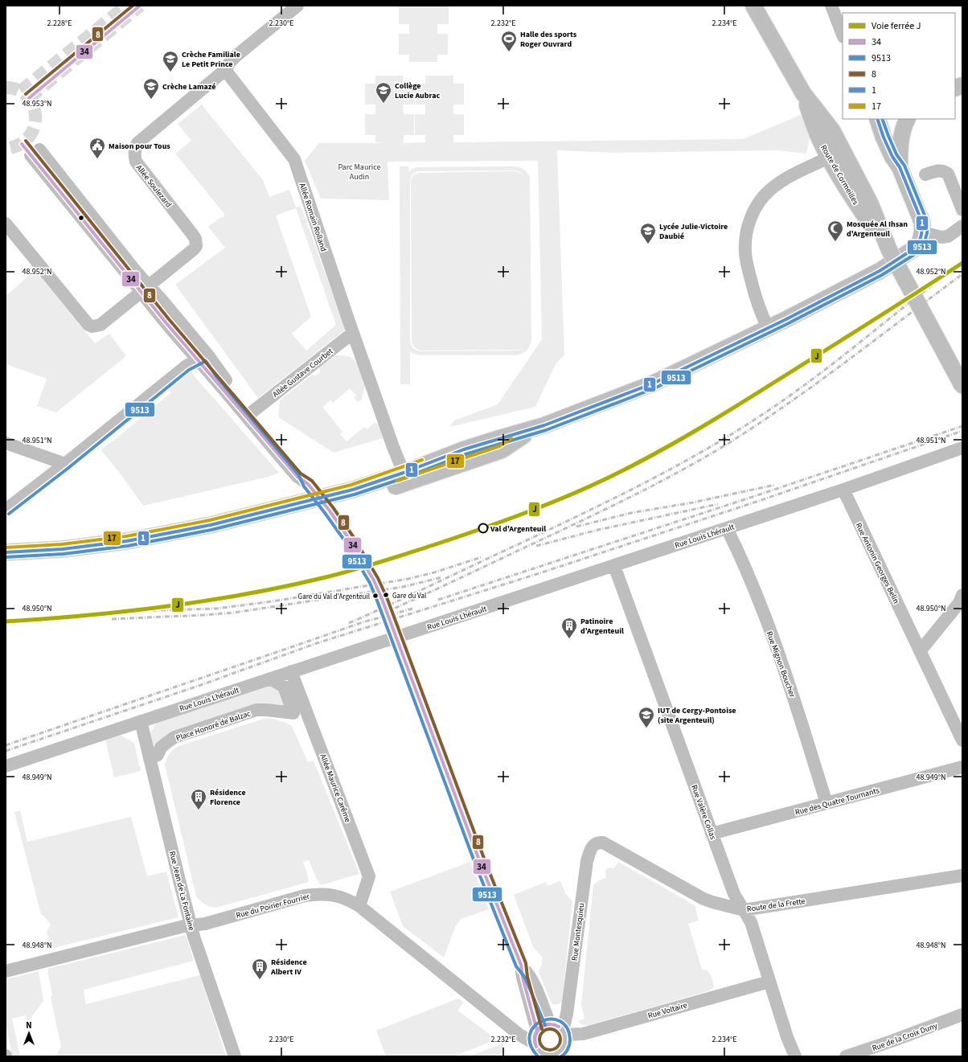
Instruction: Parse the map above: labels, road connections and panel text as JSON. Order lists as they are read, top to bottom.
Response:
{
  "streets": {
    "main road": ["Route de Cormeilles"],
    "street": [
      "Allée Soulezard",
      "Allée Romain Rolland",
      "Allée Gustave Courbet",
      "Rue Louis Lhérault",
      "Rue Antonin Georges Belin",
      "Rue Mignon Boucher",
      "Place Honoré de Balzac",
      "Allée Maurice Carême",
      "Rue des Quatre Tournants",
      "Rue Valère Collas",
      "Rue Jean de La Fontaine",
      "Route de la Frette",
      "Rue du Poirier Fourrier",
      "Rue Montesquieu",
      "Rue Voltaire",
      "Rue de la Croix Duny"
    ]
  },
  "crossings": [
    ["Allée Soulezard", "Allée Romain Rolland"],
    ["Allée Romain Rolland", "Allée Gustave Courbet"],
    ["Rue Louis Lhérault", "Rue Antonin Georges Belin"],
    ["Rue Louis Lhérault", "Rue Mignon Boucher"],
    ["Rue Louis Lhérault", "Allée Maurice Carême"],
    ["Rue Louis Lhérault", "Rue Valère Collas"],
    ["Rue Louis Lhérault", "Rue Jean de La Fontaine"],
    ["Rue Mignon Boucher", "Rue des Quatre Tournants"],
    ["Place Honoré de Balzac", "Rue Jean de La Fontaine"],
    ["Allée Maurice Carême", "Rue du Poirier Fourrier"],
    ["Rue des Quatre Tournants", "Rue Valère Collas"],
    ["Rue Valère Collas", "Route de la Frette"],
    ["Rue Valère Collas", "Rue Voltaire"],
    ["Rue Jean de La Fontaine", "Rue du Poirier Fourrier"],
    ["Route de la Frette", "Rue Montesquieu"],
    ["Rue du Poirier Fourrier", "Rue Montesquieu"],
    ["Rue du Poirier Fourrier", "Rue Voltaire"],
    ["Rue Montesquieu", "Rue Voltaire"]
  ],
  "parks": ["Parc Maurice Audin"],
  "places": {
    "sports": ["Halle des sports Roger Ouvrard"],
    "school or university": [
      "Crèche Familiale Le Petit Prince",
      "Crèche Lamazé",
      "Collège Lucie Aubrac",
      "Lycée Julie-Victoire Daubié",
      "IUT de Cergy-Pontoise (site Argenteuil)"
    ],
    "public building": ["Maison pour Tous"],
    "mosque": ["Mosquée Al Ihsan d'Argenteuil"],
    "other": ["Val d'Argenteuil", "Gare du Val", "Gare du Val d'Argenteuil"],
    "building": ["Patinoire d'Argenteuil", "Résidence Florence", "Résidence Albert IV"]
  },
  "lines": [
    "transit line 34",
    "transit line 8",
    "transit line 9513",
    "transit line 1",
    "rail line J",
    "transit line 17"
  ],
  "legend": [
    "Voie ferrée J",
    "34",
    "9513",
    "8",
    "1",
    "17"
  ],
  "north": "top",
  "coordinates": [
    "2.228°E",
    "2.230°E",
    "2.232°E",
    "2.234°E",
    "48.953°N",
    "48.952°N",
    "48.951°N",
    "48.950°N",
    "48.949°N",
    "48.948°N"
  ]
}
